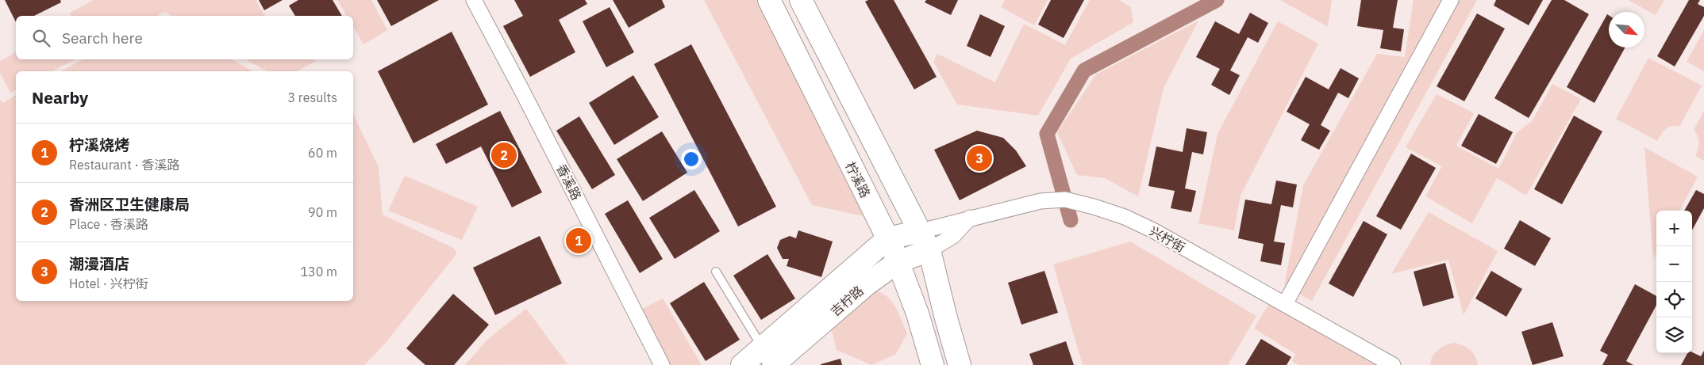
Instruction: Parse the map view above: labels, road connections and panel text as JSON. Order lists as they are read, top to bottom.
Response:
{
  "streets": {
    "main road": ["柠溪路", "吉柠路"],
    "street": ["香溪路", "兴柠街"]
  },
  "crossings": [
    ["柠溪路", "吉柠路"],
    ["兴柠街", "吉柠路"]
  ],
  "north": "bottom right",
  "page": {
    "search": "Search here",
    "heading": ["Nearby", "3 results"],
    "list": [
      {
        "mark": "1",
        "name": "柠溪烧烤",
        "note": "Restaurant · 香溪路",
        "value": "60 m"
      },
      {
        "mark": "2",
        "name": "香洲区卫生健康局",
        "note": "Place · 香溪路",
        "value": "90 m"
      },
      {
        "mark": "3",
        "name": "潮漫酒店",
        "note": "Hotel · 兴柠街",
        "value": "130 m"
      }
    ],
    "pins": ["2", "3", "1"],
    "map_buttons": ["+", "−"]
  }
}
